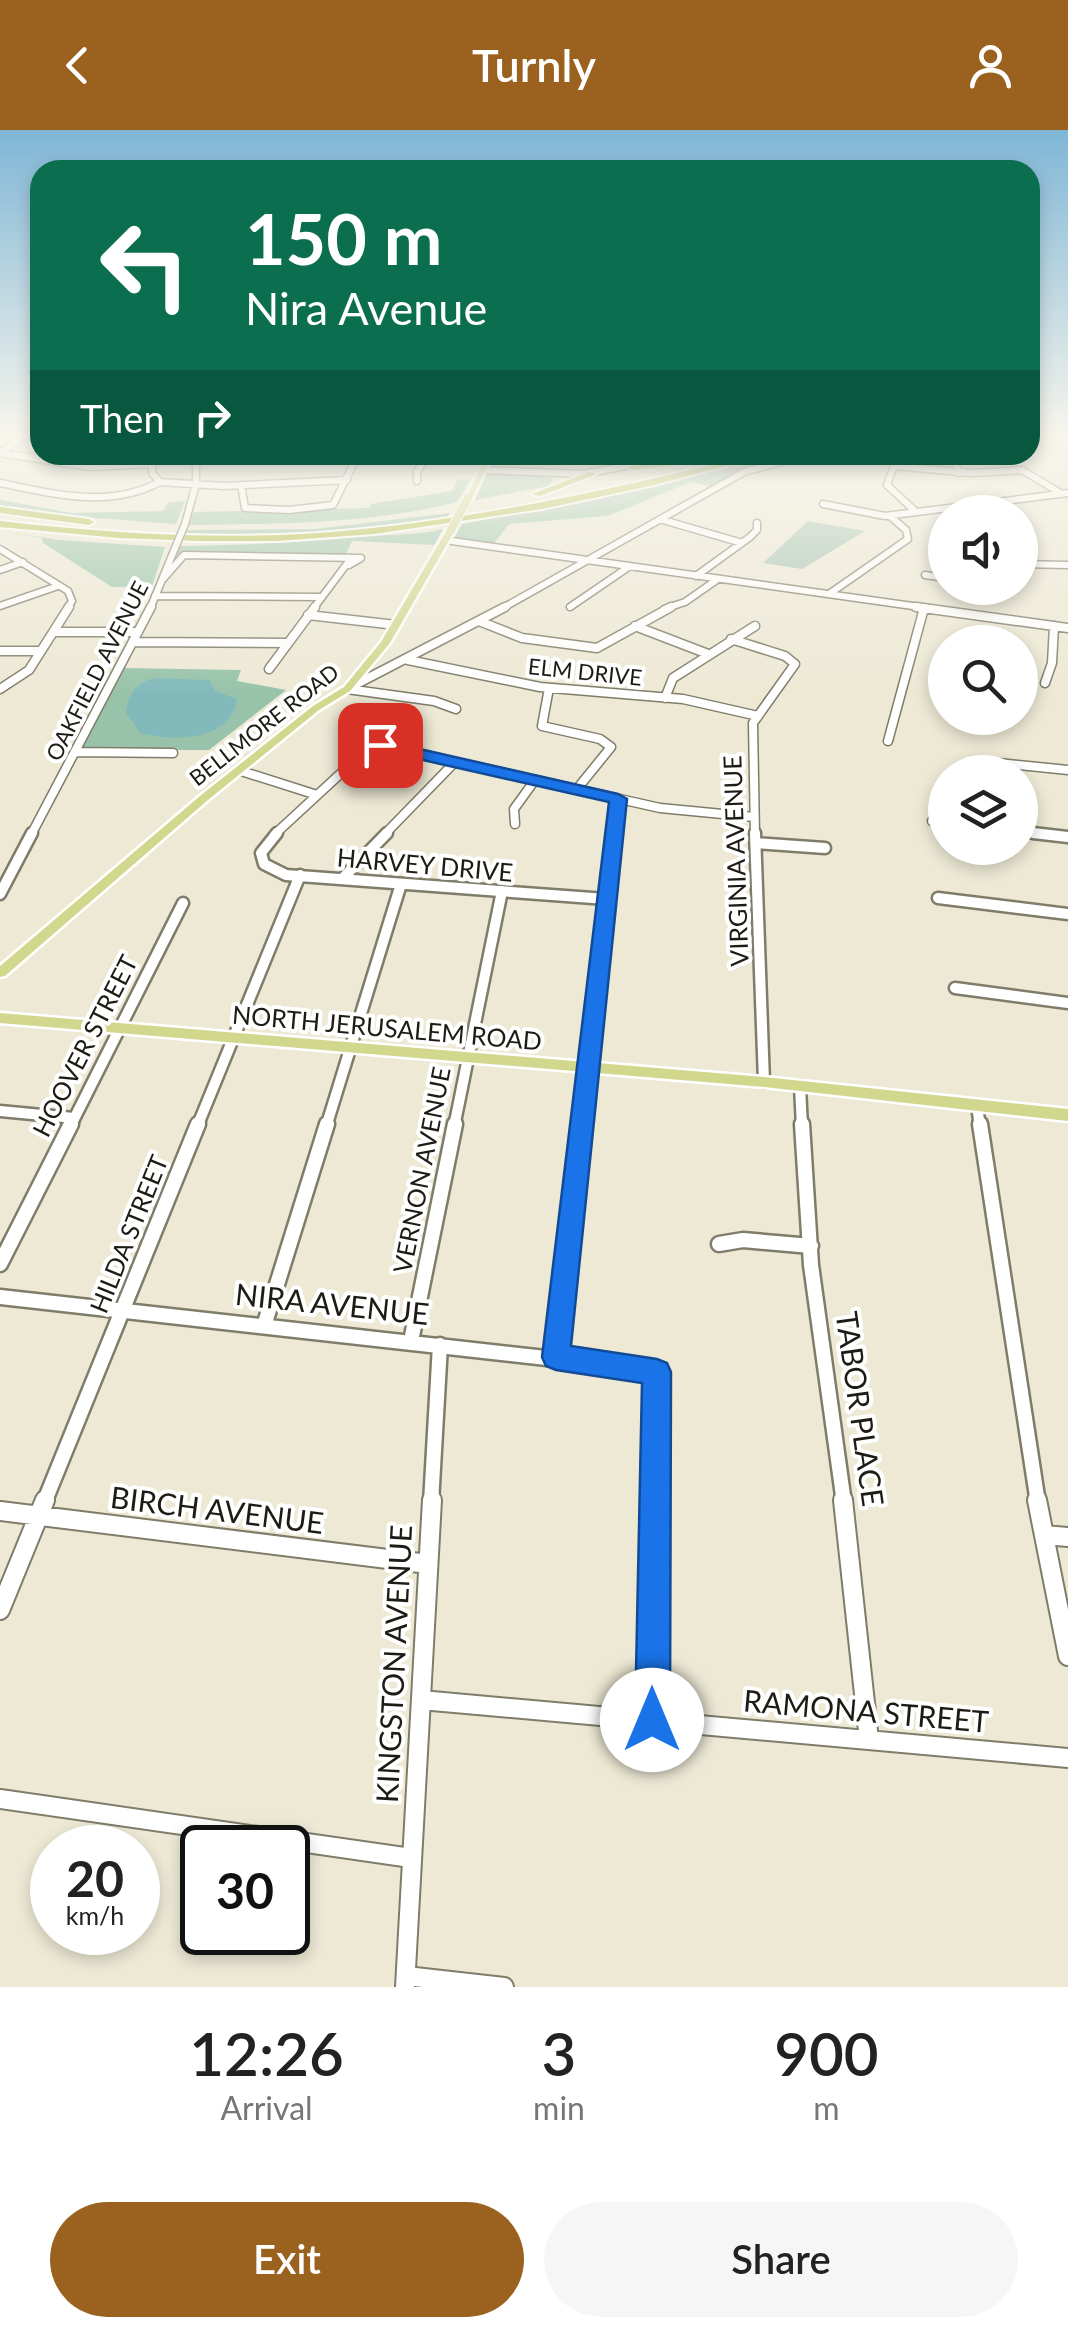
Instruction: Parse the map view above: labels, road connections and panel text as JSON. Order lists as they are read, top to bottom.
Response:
{
  "streets": {
    "main road": ["BELLMORE ROAD", "NORTH JERUSALEM ROAD"],
    "street": [
      "OAKFIELD AVENUE",
      "ELM DRIVE",
      "VIRGINIA AVENUE",
      "HARVEY DRIVE",
      "HOOVER STREET",
      "VERNON AVENUE",
      "HILDA STREET",
      "NIRA AVENUE",
      "TABOR PLACE",
      "BIRCH AVENUE",
      "KINGSTON AVENUE",
      "RAMONA STREET"
    ]
  },
  "crossings": [
    ["ELM DRIVE", "VIRGINIA AVENUE"],
    ["VIRGINIA AVENUE", "NORTH JERUSALEM ROAD"],
    ["HARVEY DRIVE", "VERNON AVENUE"],
    ["HARVEY DRIVE", "HILDA STREET"],
    ["NORTH JERUSALEM ROAD", "HOOVER STREET"],
    ["NORTH JERUSALEM ROAD", "VERNON AVENUE"],
    ["NORTH JERUSALEM ROAD", "HILDA STREET"],
    ["NORTH JERUSALEM ROAD", "TABOR PLACE"],
    ["VERNON AVENUE", "NIRA AVENUE"],
    ["HILDA STREET", "NIRA AVENUE"],
    ["HILDA STREET", "BIRCH AVENUE"],
    ["NIRA AVENUE", "KINGSTON AVENUE"],
    ["NIRA AVENUE", "RAMONA STREET"],
    ["TABOR PLACE", "RAMONA STREET"],
    ["BIRCH AVENUE", "KINGSTON AVENUE"],
    ["KINGSTON AVENUE", "RAMONA STREET"]
  ],
  "page": {
    "header": "Turnly",
    "turn": ["150 m", "Nira Avenue"],
    "then": "Then",
    "speed": "20 km/h",
    "limit": "30",
    "eta": [
      "12:26",
      "Arrival",
      "3",
      "min",
      "900",
      "m"
    ],
    "buttons": ["Exit", "Share"]
  }
}
